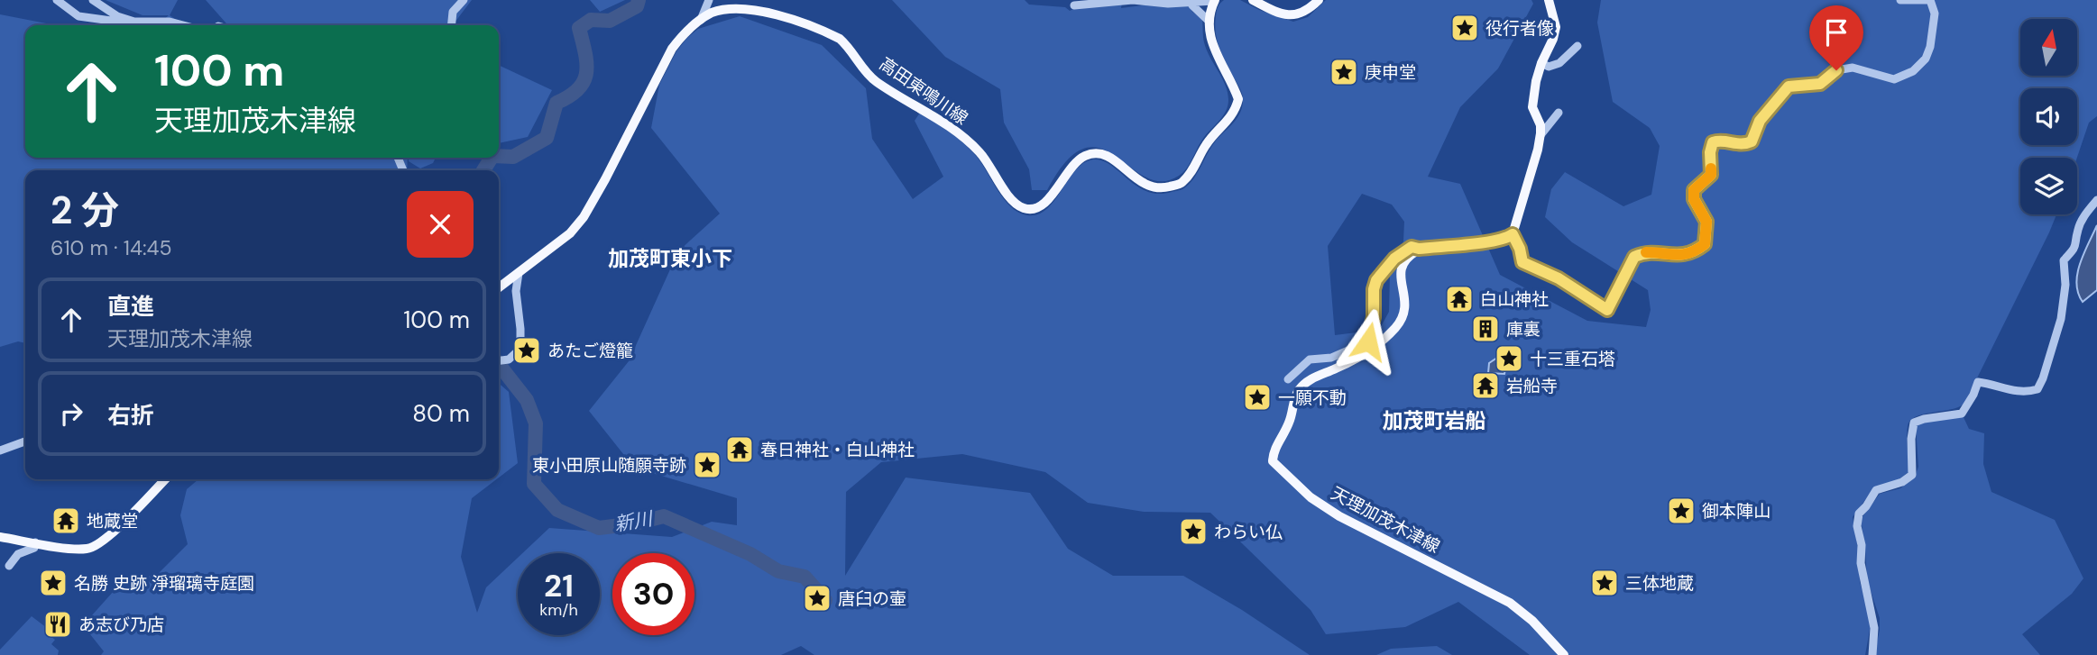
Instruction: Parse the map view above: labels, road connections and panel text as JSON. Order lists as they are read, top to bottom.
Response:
{
  "streets": {
    "main road": ["高田東鳴川線", "天理加茂木津線"]
  },
  "districts": ["加茂町東小下", "加茂町岩船"],
  "water": ["新川"],
  "places": {
    "place": [
      "役行者像",
      "庚申堂",
      "あたご燈籠",
      "十三重石塔",
      "一願不動",
      "東小田原山随願寺跡",
      "御本陣山",
      "わらい仏",
      "名勝 史跡 淨瑠璃寺庭園",
      "三体地蔵",
      "唐臼の壷"
    ],
    "temple": [
      "白山神社",
      "岩船寺",
      "春日神社・白山神社",
      "地蔵堂"
    ],
    "building": ["庫裏"],
    "restaurant": ["あ志び乃店"]
  },
  "north": "top",
  "page": {
    "turn": ["100 m", "天理加茂木津線"],
    "heading": ["2 分", "610 m · 14:45"],
    "list": [
      {
        "name": "直進",
        "note": "天理加茂木津線",
        "value": "100 m"
      },
      {
        "name": "右折",
        "value": "80 m"
      }
    ],
    "speed": "21 km/h",
    "limit": "30"
  }
}
